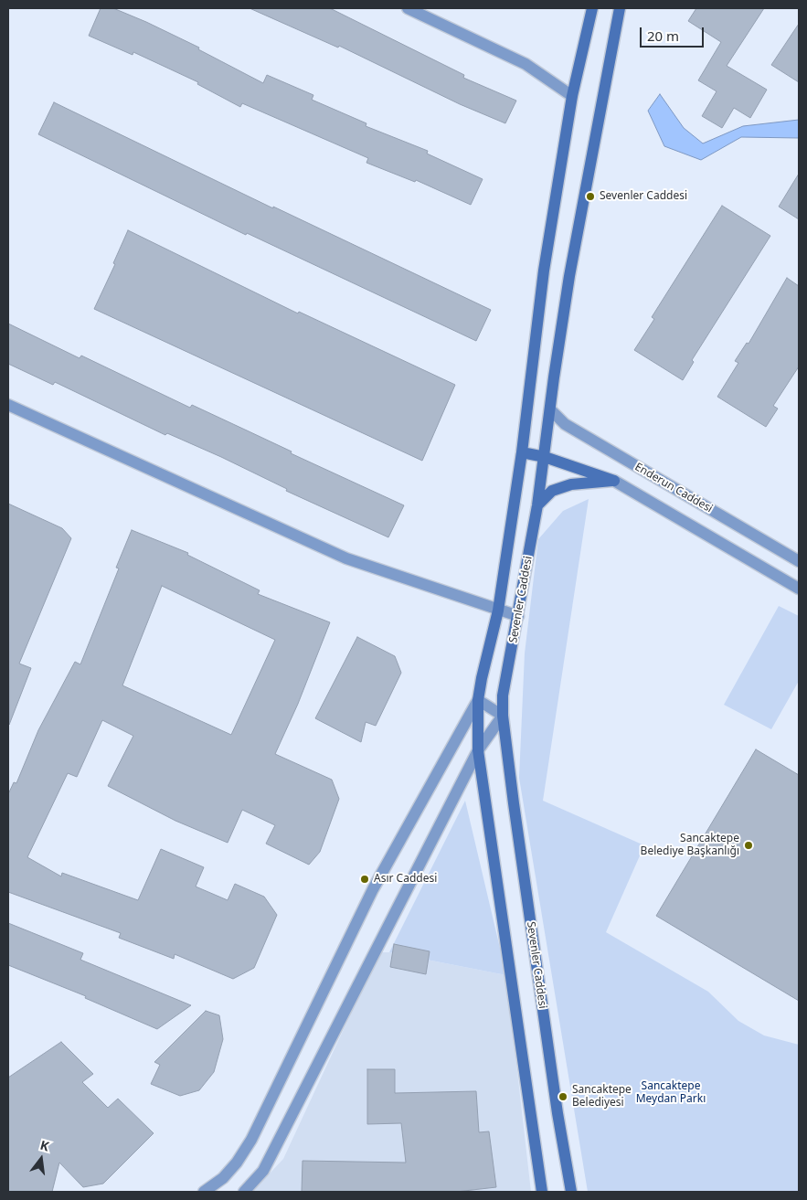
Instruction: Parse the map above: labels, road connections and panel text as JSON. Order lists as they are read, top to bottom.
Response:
{
  "streets": {
    "main road": ["Sevenler Caddesi"],
    "street": ["Enderun Caddesi"]
  },
  "crossings": [
    ["Enderun Caddesi", "Sevenler Caddesi"]
  ],
  "parks": ["Sancaktepe Meydan Parkı"],
  "places": [
    "Sevenler Caddesi",
    "Sancaktepe Belediye Başkanlığı",
    "Asır Caddesi",
    "Sancaktepe Belediyesi"
  ],
  "scale_bar": "20 m",
  "north": "top"
}
